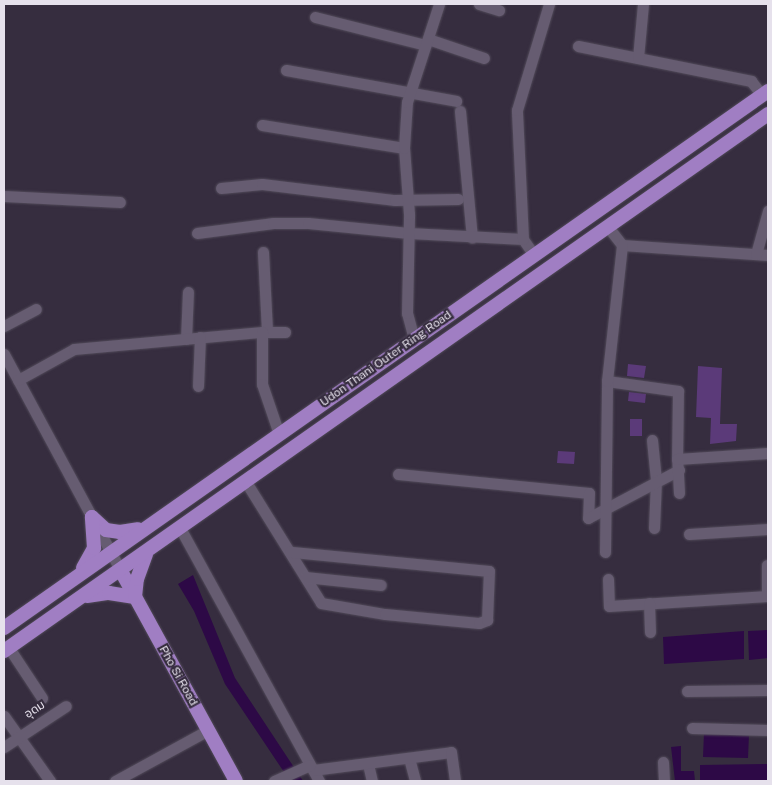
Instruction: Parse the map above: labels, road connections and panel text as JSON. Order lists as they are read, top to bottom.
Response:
{
  "streets": {
    "main road": ["Udon Thani Outer Ring Road", "Pho Si Road"],
    "street": ["อุดม"]
  },
  "crossings": [
    ["Udon Thani Outer Ring Road", "Pho Si Road"]
  ]
}
